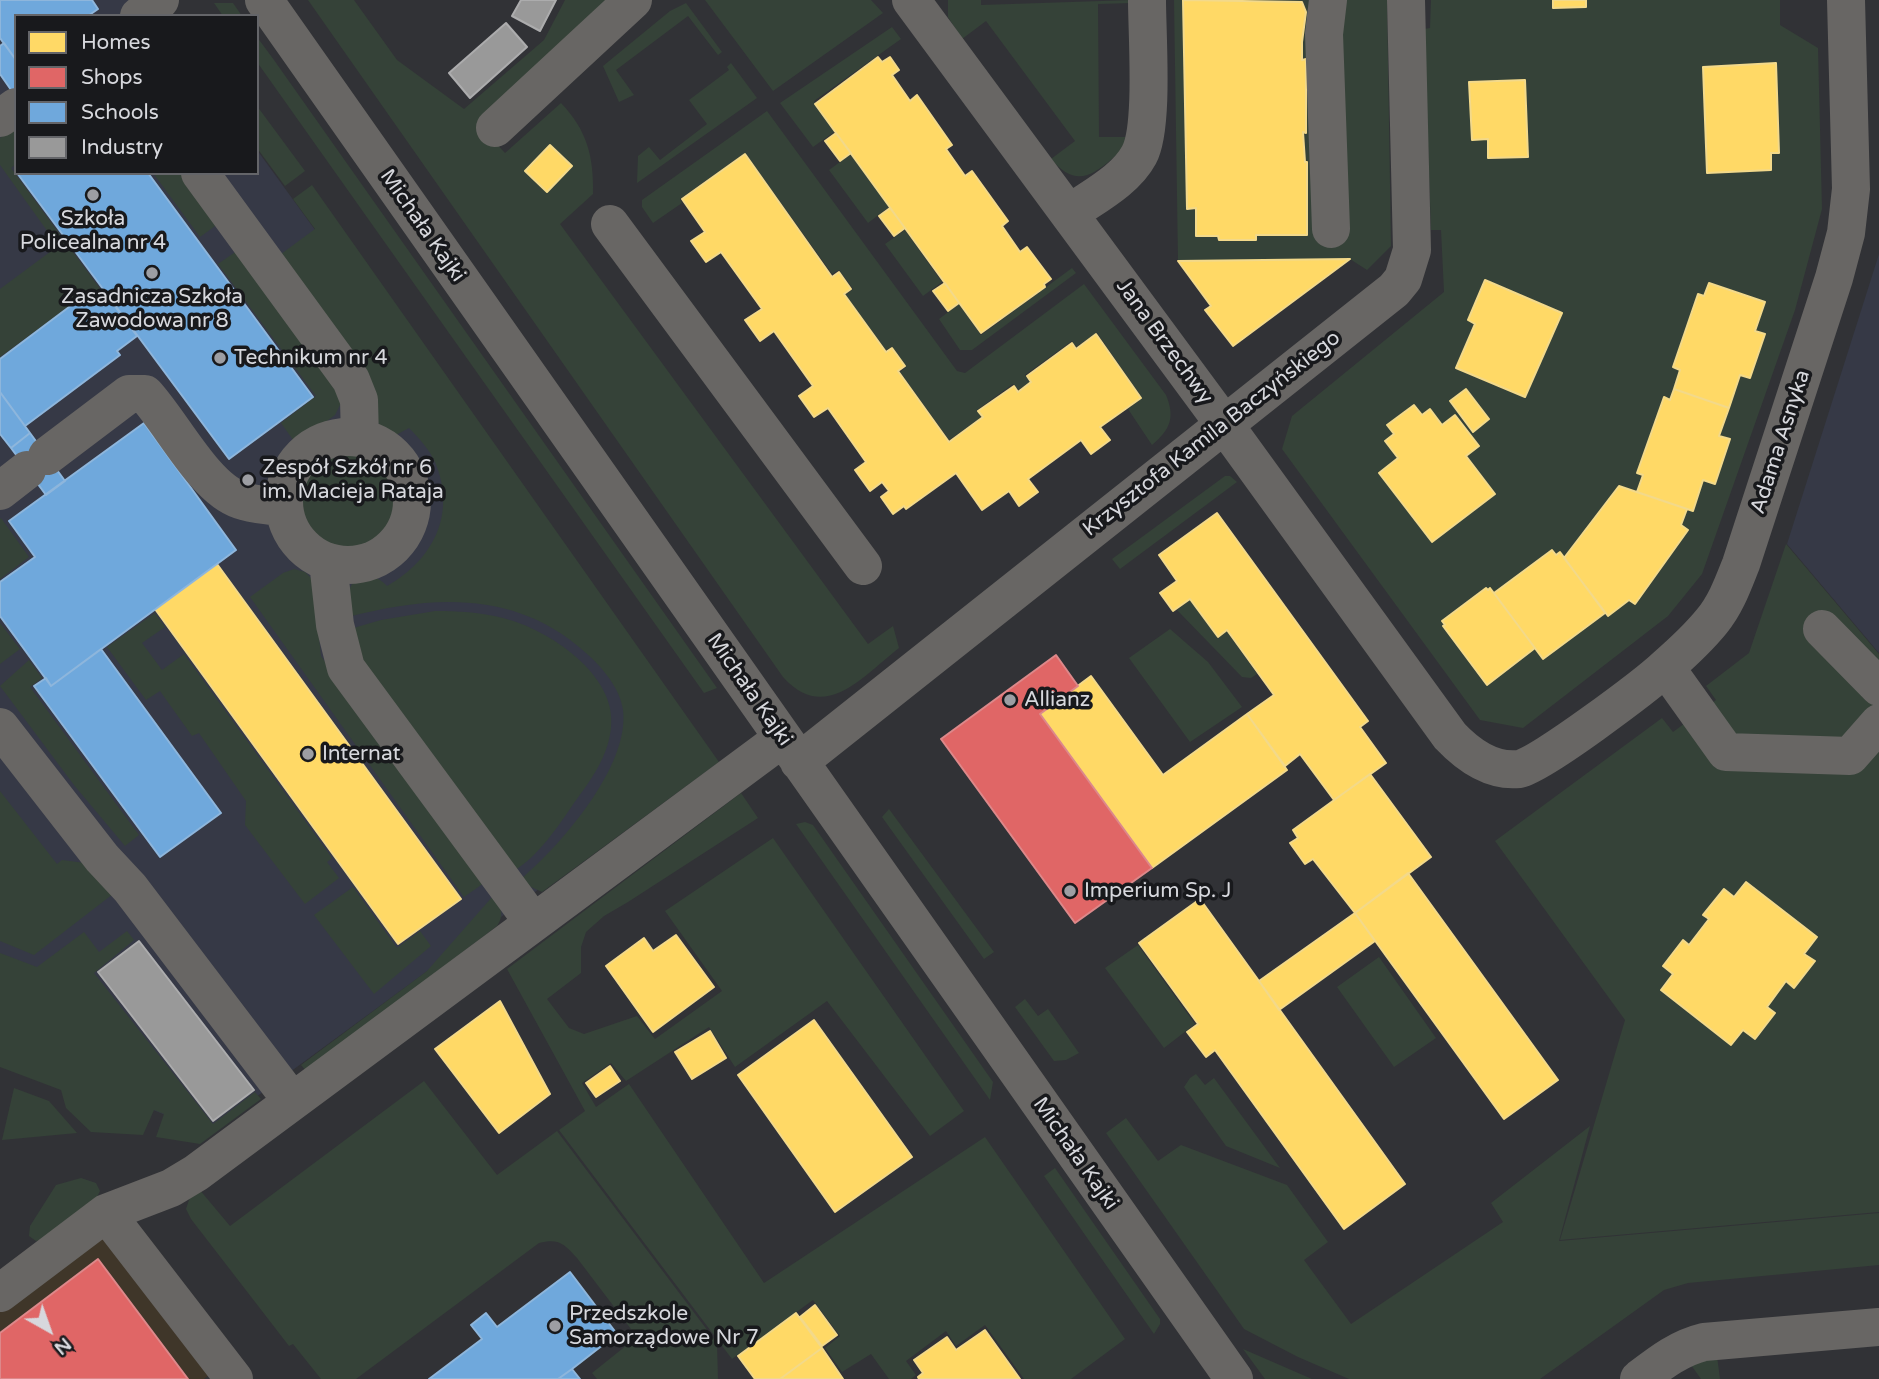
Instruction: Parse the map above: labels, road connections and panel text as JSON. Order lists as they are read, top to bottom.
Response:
{
  "streets": {
    "street": [
      "Michała Kajki",
      "Jana Brzechwy",
      "Krzysztofa Kamila Baczyńskiego",
      "Adama Asnyka"
    ]
  },
  "crossings": [
    ["Michała Kajki", "Krzysztofa Kamila Baczyńskiego"],
    ["Jana Brzechwy", "Krzysztofa Kamila Baczyńskiego"],
    ["Jana Brzechwy", "Adama Asnyka"]
  ],
  "places": [
    "Szkoła Policealna nr 4",
    "Zasadnicza Szkoła Zawodowa nr 8",
    "Technikum nr 4",
    "Zespół Szkół nr 6 im. Macieja Rataja",
    "Allianz",
    "Internat",
    "Imperium Sp. J",
    "Przedszkole Samorządowe Nr 7"
  ],
  "legend": [
    "Homes",
    "Shops",
    "Schools",
    "Industry"
  ],
  "north": "bottom right"
}
